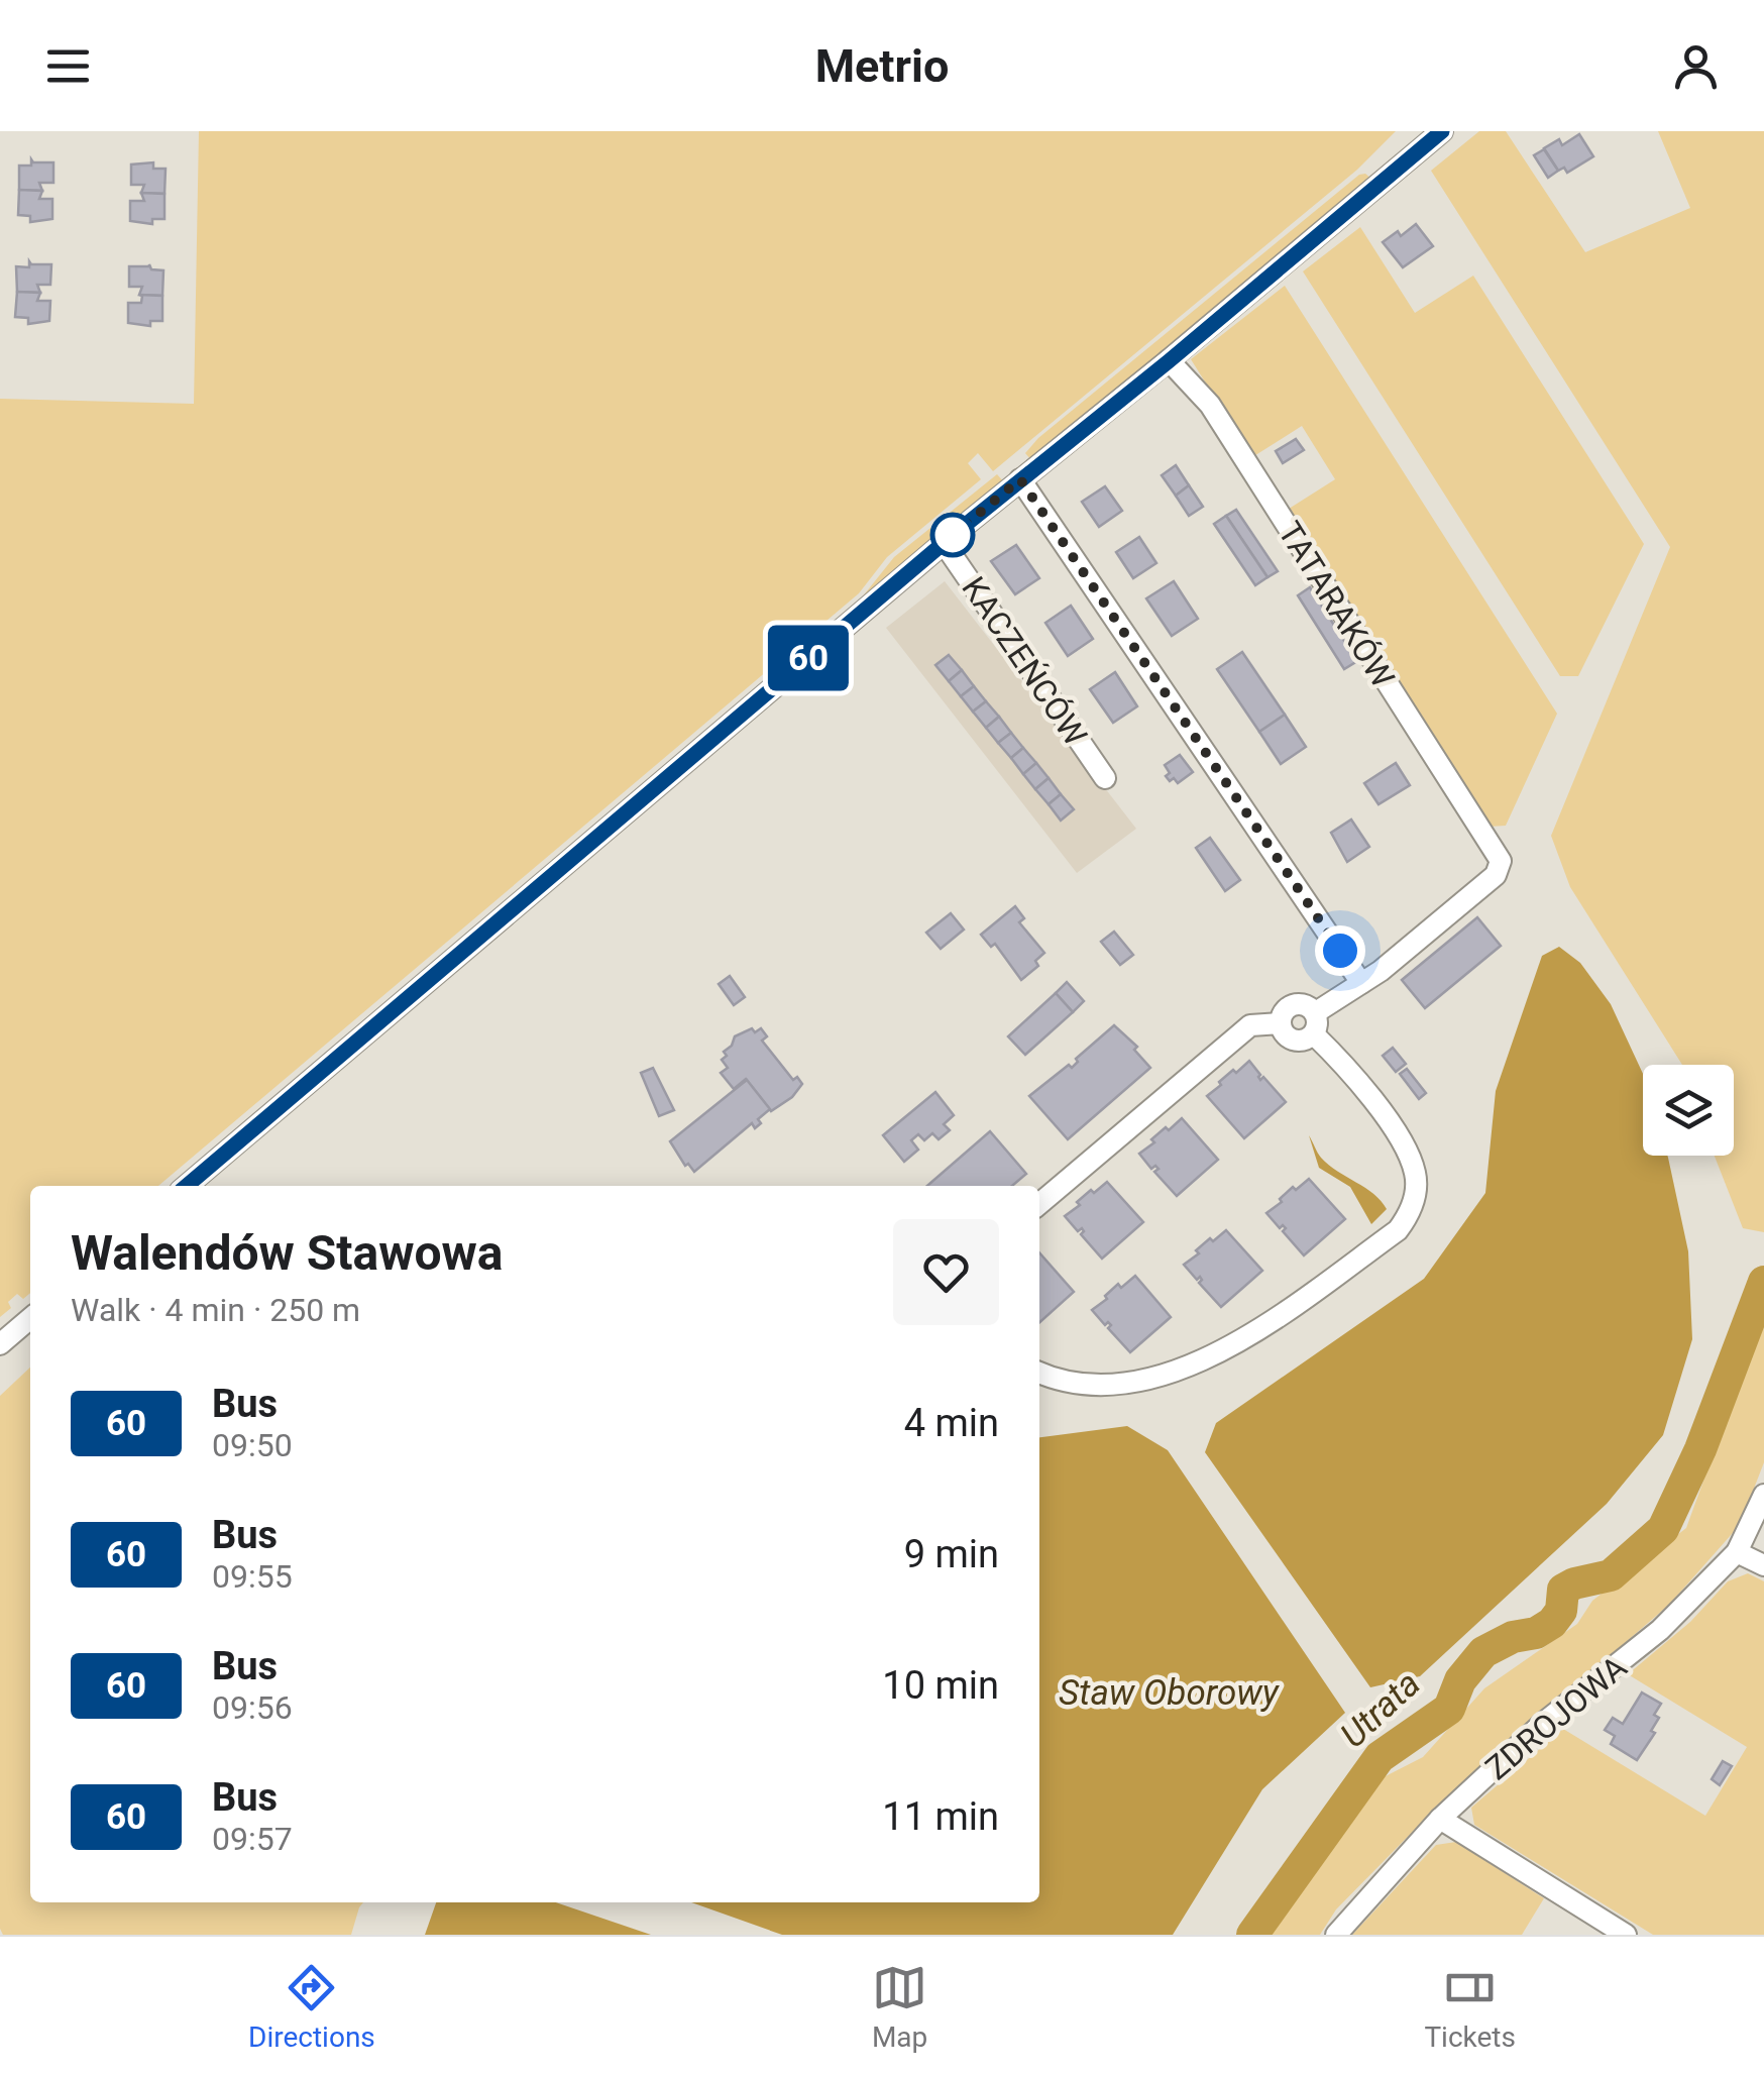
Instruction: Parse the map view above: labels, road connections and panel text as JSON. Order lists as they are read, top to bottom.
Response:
{
  "streets": {
    "street": ["TATARAKÓW", "KACZEŃCÓW", "ZDROJOWA"]
  },
  "water": ["Staw Oborowy", "Utrata"],
  "lines": ["bus line 60"],
  "page": {
    "header": "Metrio",
    "on_map": "60",
    "heading": ["Walendów Stawowa", "Walk · 4 min · 250 m"],
    "list": [
      {
        "mark": "60",
        "name": "Bus",
        "note": "09:50",
        "value": "4 min"
      },
      {
        "mark": "60",
        "name": "Bus",
        "note": "09:55",
        "value": "9 min"
      },
      {
        "mark": "60",
        "name": "Bus",
        "note": "09:56",
        "value": "10 min"
      },
      {
        "mark": "60",
        "name": "Bus",
        "note": "09:57",
        "value": "11 min"
      }
    ],
    "tabs": ["Directions", "Map", "Tickets"]
  }
}
